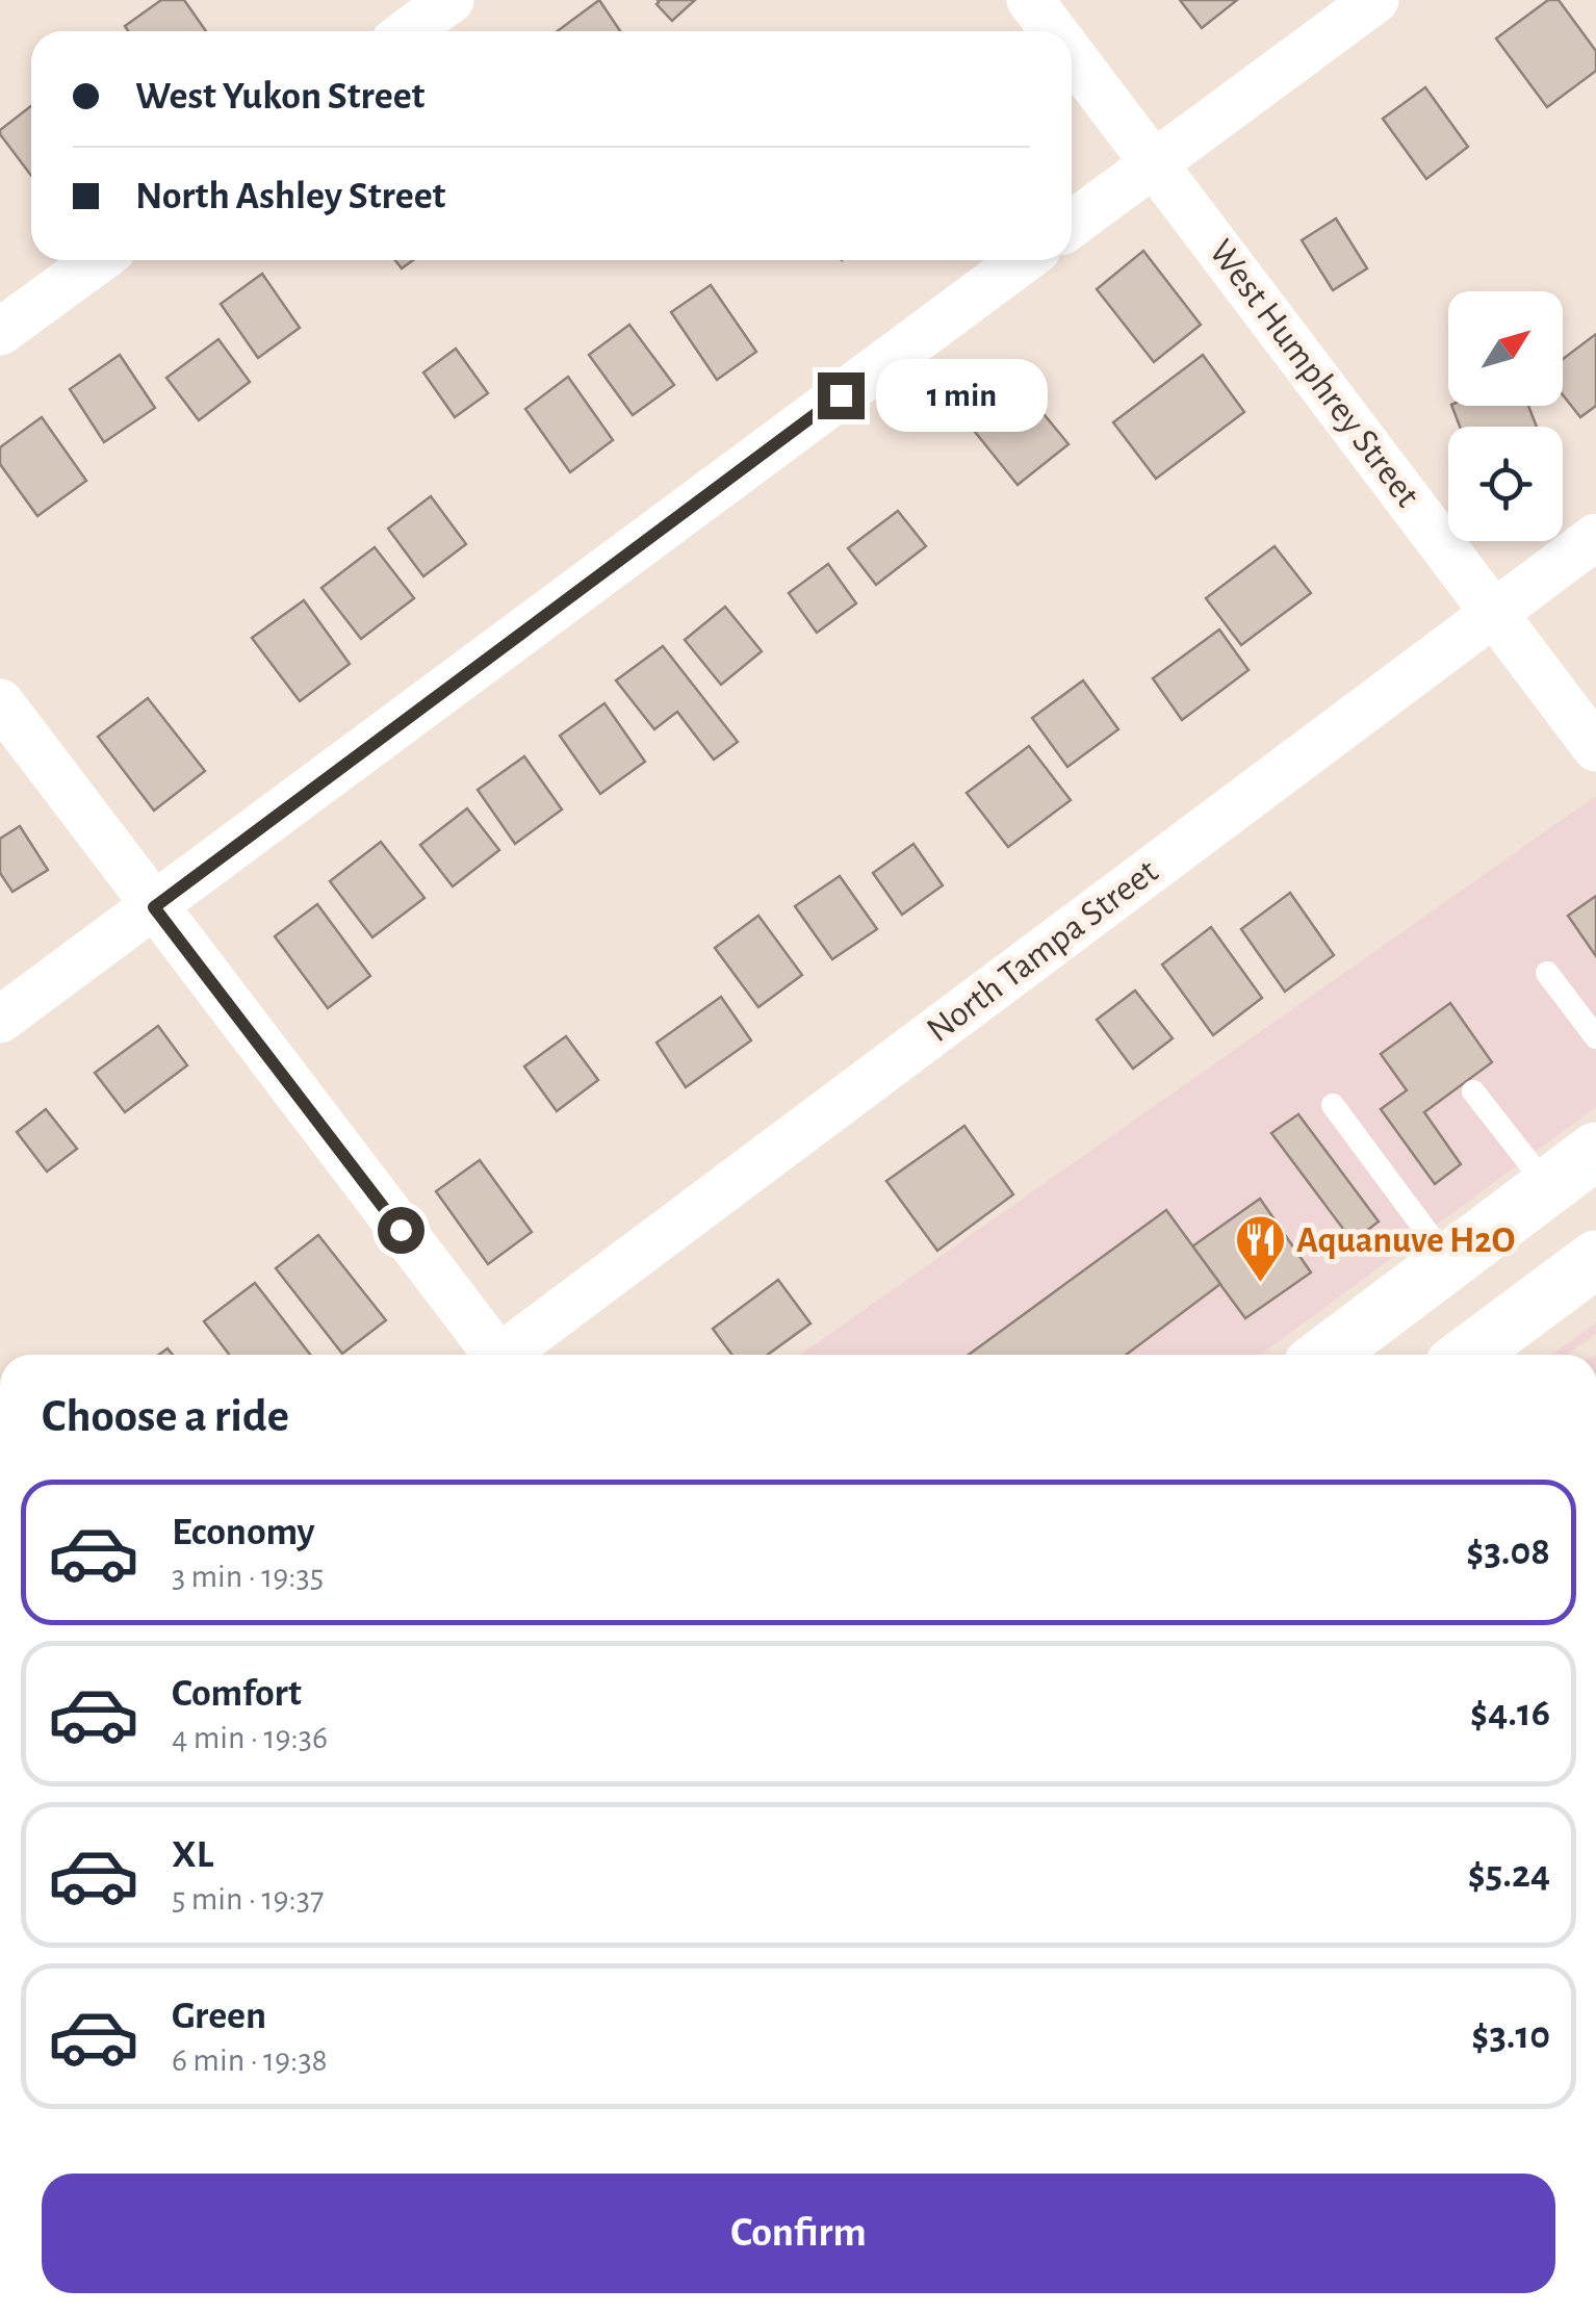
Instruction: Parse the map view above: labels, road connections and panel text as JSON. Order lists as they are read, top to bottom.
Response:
{
  "streets": {
    "street": ["West Humphrey Street", "North Tampa Street"]
  },
  "crossings": [
    ["West Humphrey Street", "North Tampa Street"]
  ],
  "places": {
    "restaurant": ["Aquanuve H2O"]
  },
  "north": "top right",
  "page": {
    "banner": ["West Yukon Street", "North Ashley Street"],
    "bubble": "1 min",
    "heading": "Choose a ride",
    "list": [
      {
        "name": "Economy",
        "note": "3 min · 19:35",
        "value": "$3.08"
      },
      {
        "name": "Comfort",
        "note": "4 min · 19:36",
        "value": "$4.16"
      },
      {
        "name": "XL",
        "note": "5 min · 19:37",
        "value": "$5.24"
      },
      {
        "name": "Green",
        "note": "6 min · 19:38",
        "value": "$3.10"
      }
    ],
    "buttons": "Confirm"
  }
}
